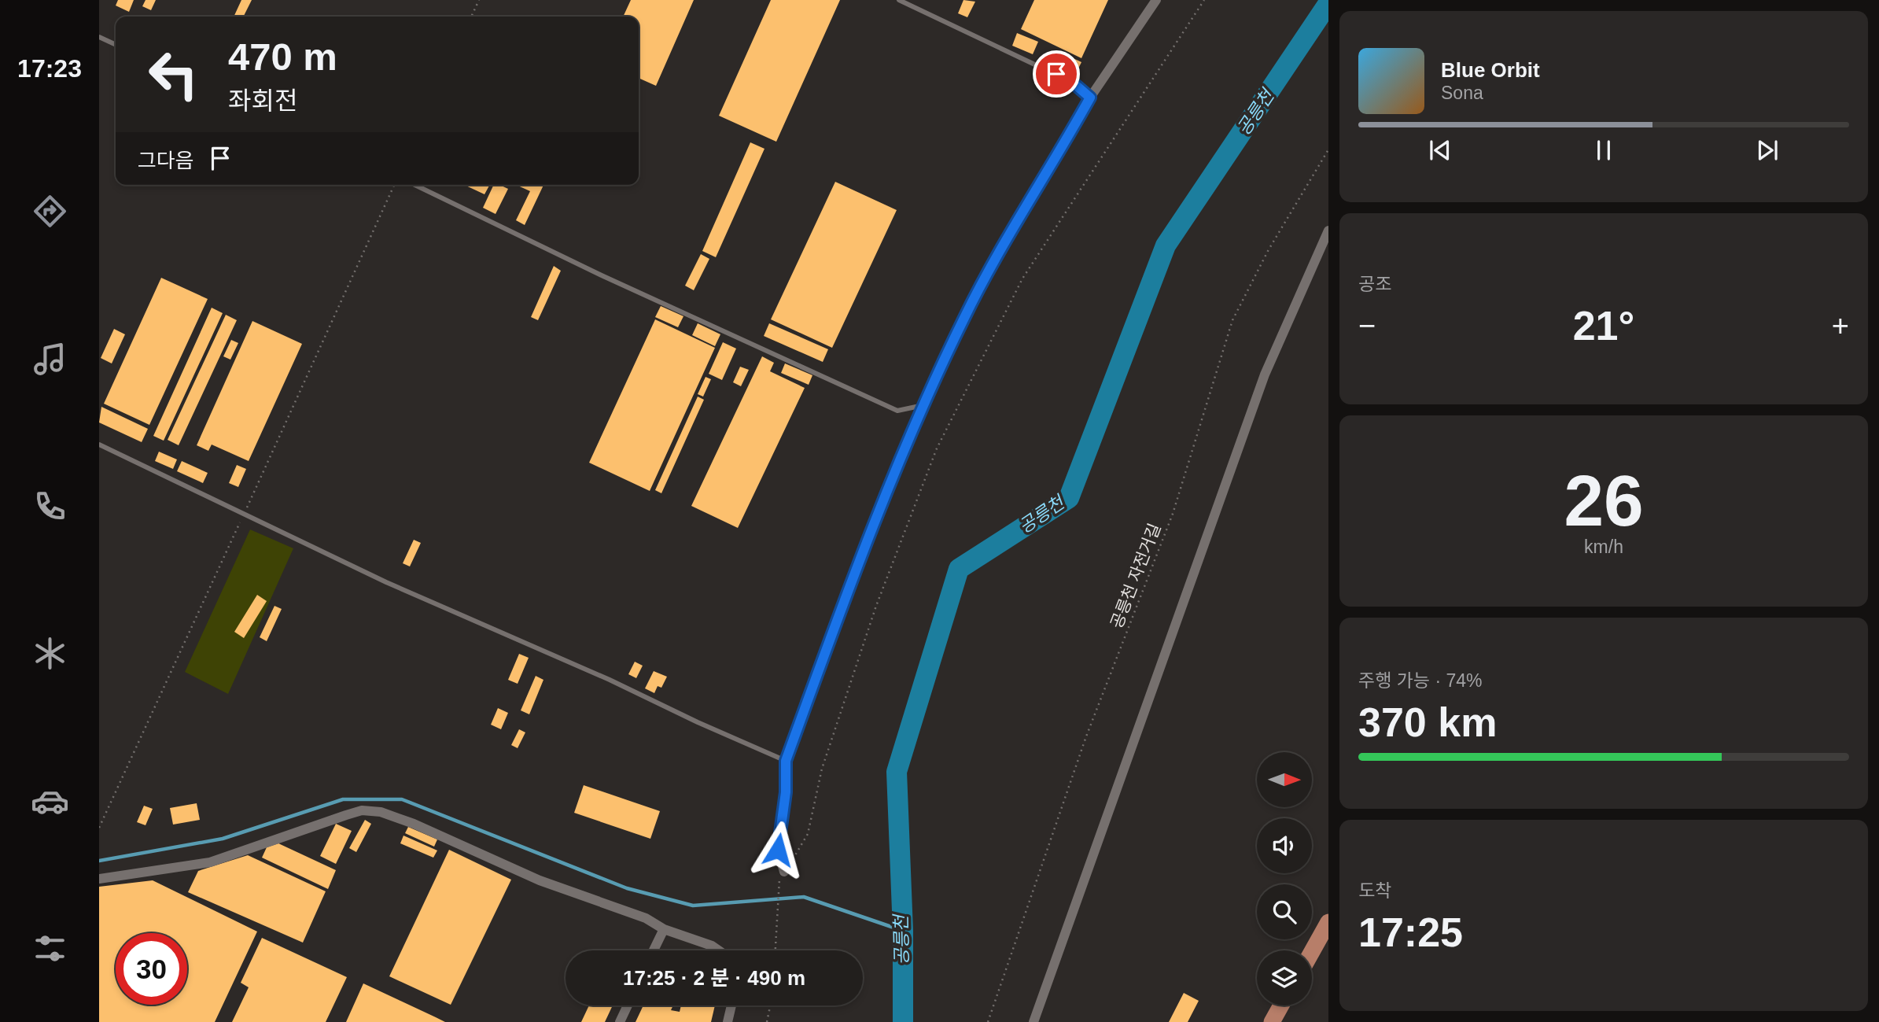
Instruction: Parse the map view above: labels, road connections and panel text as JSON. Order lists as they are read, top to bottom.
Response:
{
  "streets": {
    "path": ["공릉천 자전거길"]
  },
  "water": ["공릉천"],
  "north": "right",
  "page": {
    "tabs": "17:23",
    "turn": ["470 m", "좌회전"],
    "song": ["Blue Orbit", "Sona"],
    "then": "그다음",
    "tile": [
      "공조",
      ["26", "km/h"],
      ["주행 가능 · 74%", "370 km"],
      ["도착", "17:25"]
    ],
    "heat": ["−", "21°", "+"],
    "limit": "30",
    "trip": "17:25 · 2 분 · 490 m"
  }
}
